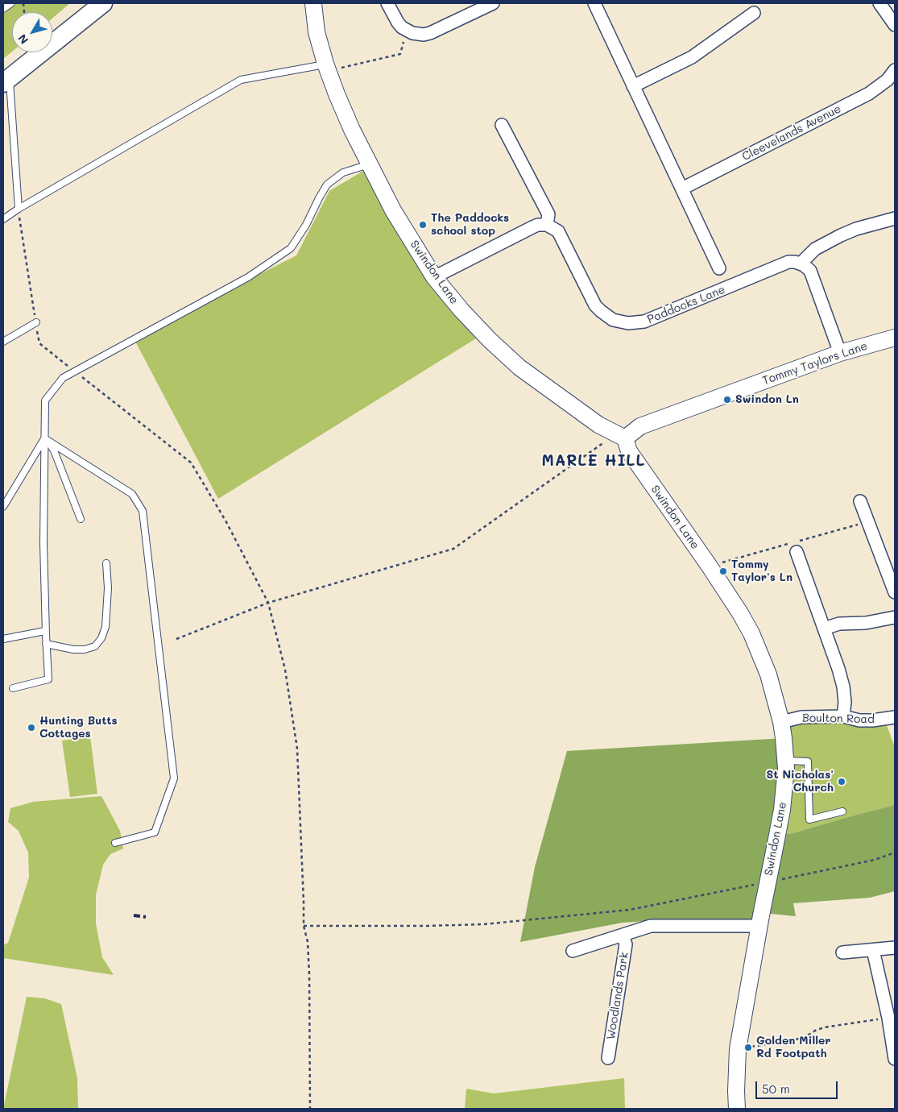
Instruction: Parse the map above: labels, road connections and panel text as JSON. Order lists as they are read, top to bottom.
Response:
{
  "streets": {
    "street": [
      "Cleevelands Avenue",
      "Swindon Lane",
      "Paddocks Lane",
      "Tommy Taylors Lane",
      "Boulton Road",
      "Woodlands Park"
    ]
  },
  "crossings": [
    ["Swindon Lane", "Tommy Taylors Lane"],
    ["Swindon Lane", "Boulton Road"]
  ],
  "districts": ["MARLE HILL"],
  "places": [
    "The Paddocks school stop",
    "Swindon Ln",
    "Tommy Taylor's Ln",
    "Hunting Butts Cottages",
    "St Nicholas' Church",
    "Golden Miller Rd Footpath"
  ],
  "scale_bar": "50 m",
  "north": "bottom left"
}
